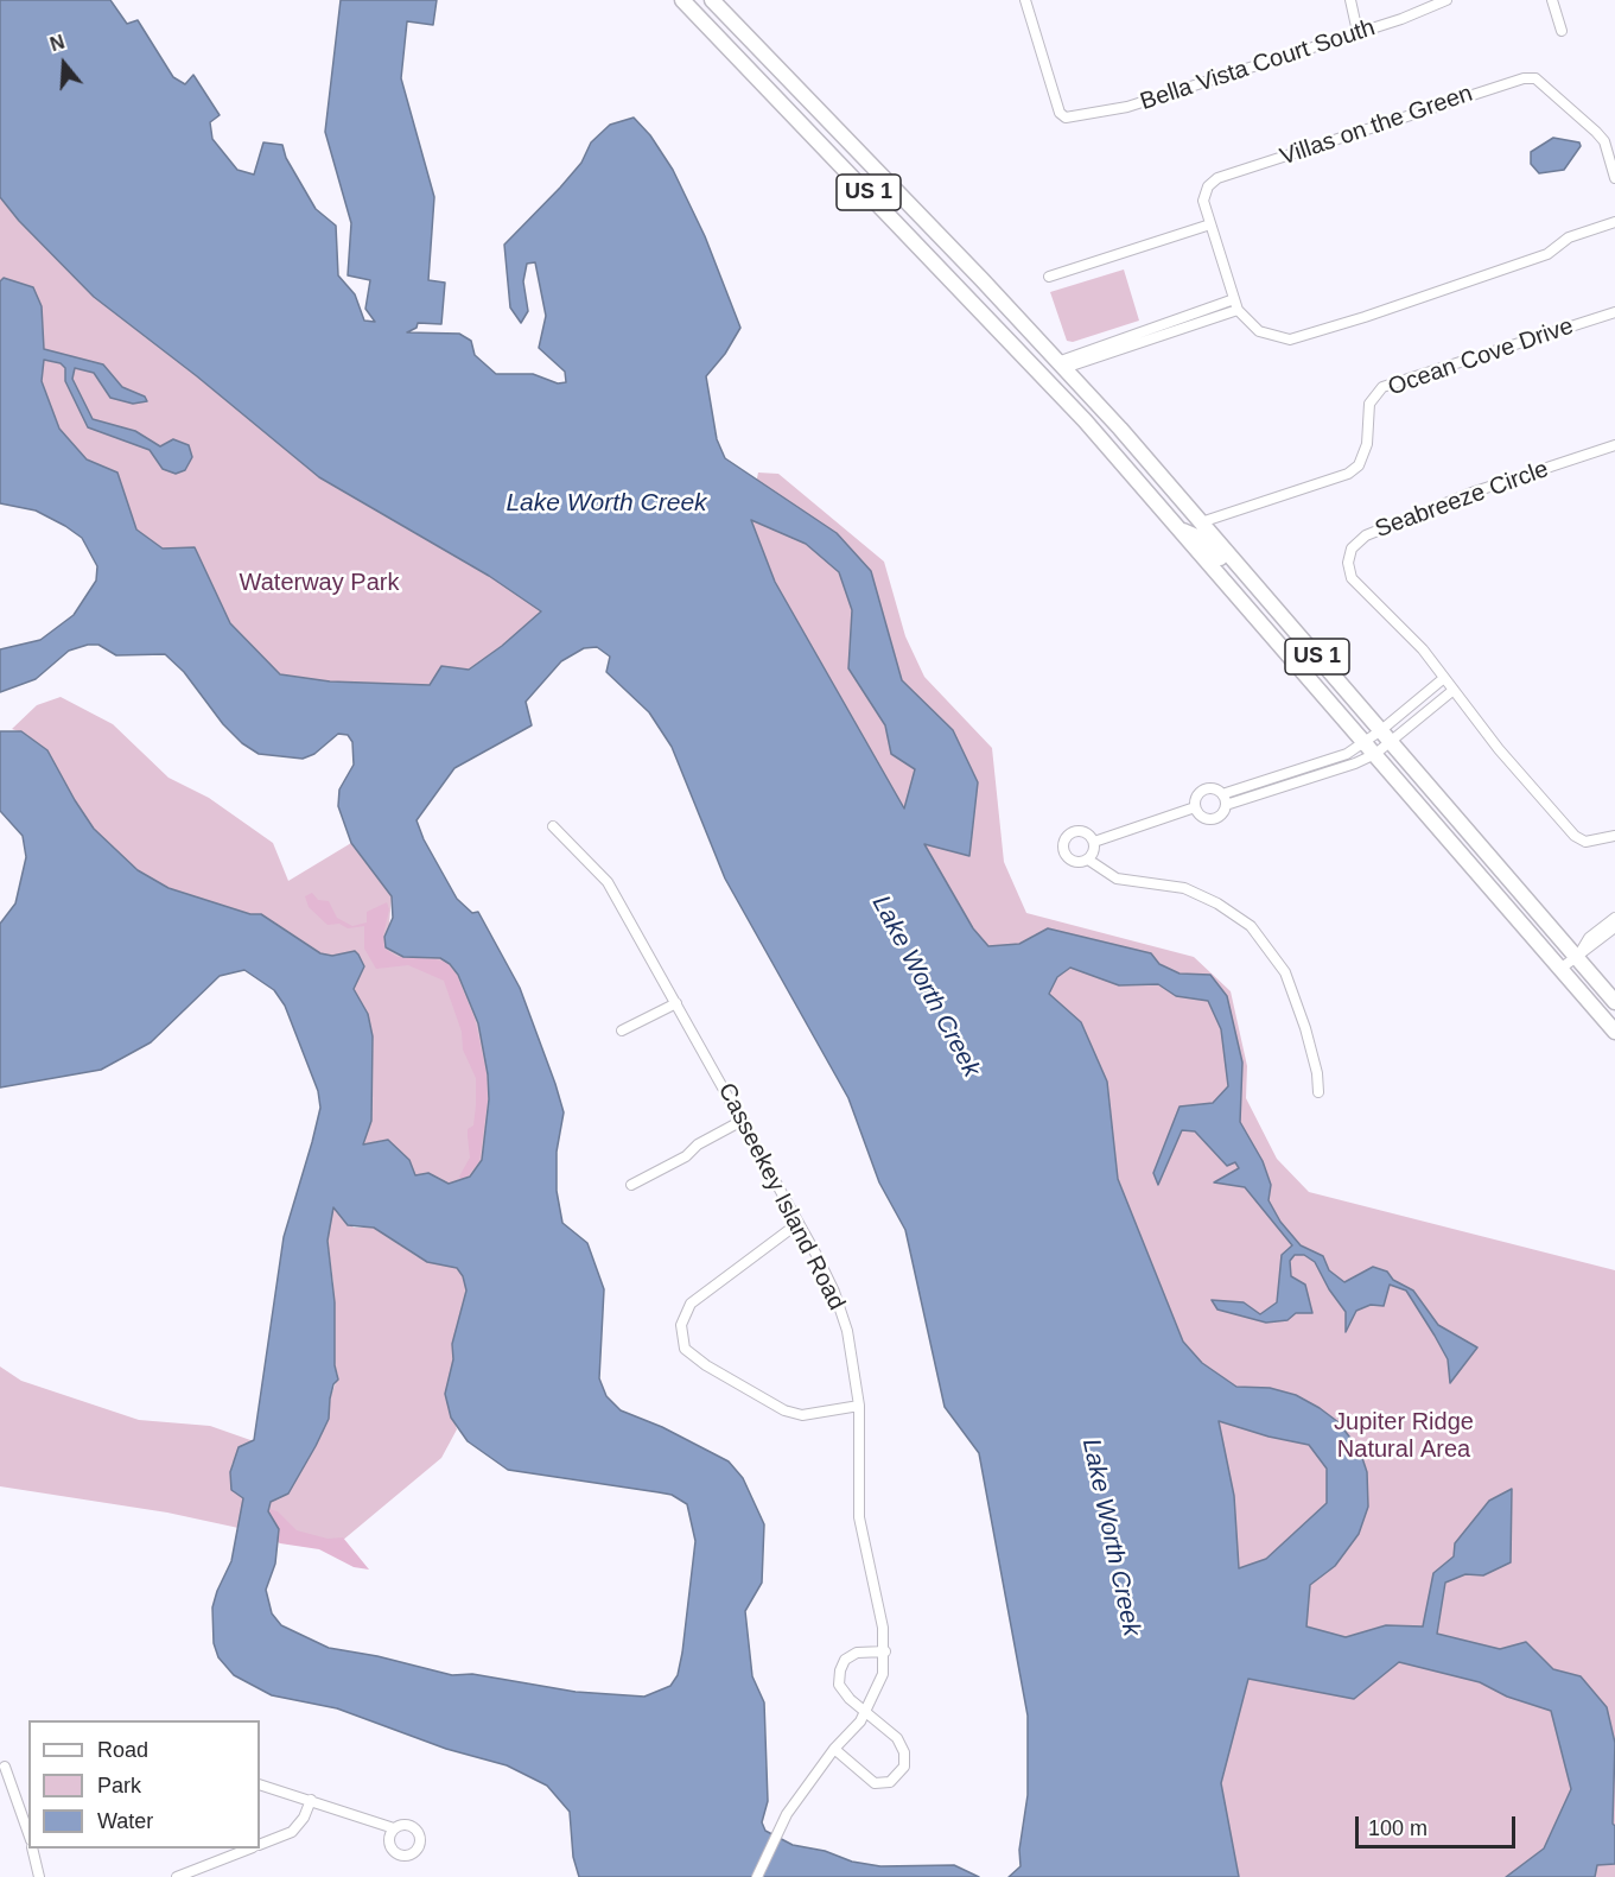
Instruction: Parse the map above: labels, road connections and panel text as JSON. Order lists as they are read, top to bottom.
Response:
{
  "streets": {
    "main road": ["US 1"],
    "street": [
      "Bella Vista Court South",
      "Villas on the Green",
      "Ocean Cove Drive",
      "Seabreeze Circle",
      "Casseekey Island Road"
    ]
  },
  "crossings": [
    ["US 1", "Ocean Cove Drive"]
  ],
  "water": ["Lake Worth Creek"],
  "parks": ["Waterway Park", "Jupiter Ridge Natural Area"],
  "legend": ["Road", "Park", "Water"],
  "scale_bar": "100 m",
  "north": "top"
}
